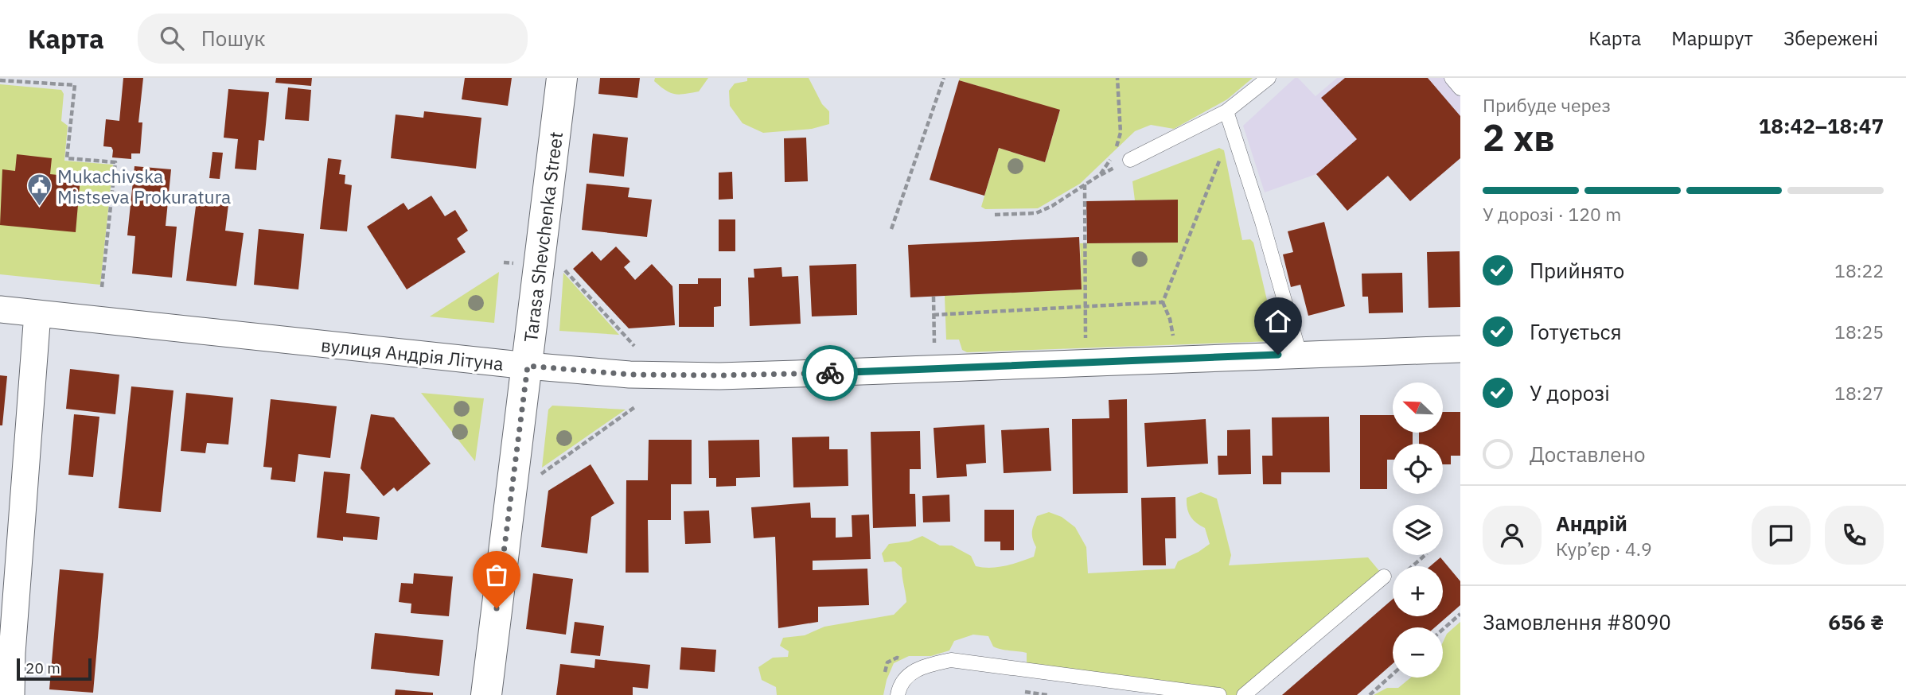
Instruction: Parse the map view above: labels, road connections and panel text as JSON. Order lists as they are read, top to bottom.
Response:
{
  "streets": {
    "street": ["Tarasa Shevchenka Street", "вулиця Андрія Літуна"]
  },
  "crossings": [
    ["Tarasa Shevchenka Street", "вулиця Андрія Літуна"]
  ],
  "places": {
    "public building": ["Mukachivska Mistseva Prokuratura"]
  },
  "scale_bar": "20 m",
  "north": "top left",
  "page": {
    "header": "Карта",
    "search": "Пошук",
    "nav": ["Карта", "Маршрут", "Збережені"],
    "heading": ["2 хв", "Прибуде через", "18:42–18:47"],
    "panel": [
      "Андрій",
      "Кур’єр · 4.9",
      "Замовлення #8090",
      "656 ₴"
    ],
    "bar": "У дорозі · 120 m",
    "list": [
      ["Прийнято", "18:22"],
      ["Готується", "18:25"],
      ["У дорозі", "18:27"],
      "Доставлено"
    ],
    "map_buttons": ["+", "−"],
    "scale": "20 m"
  }
}
